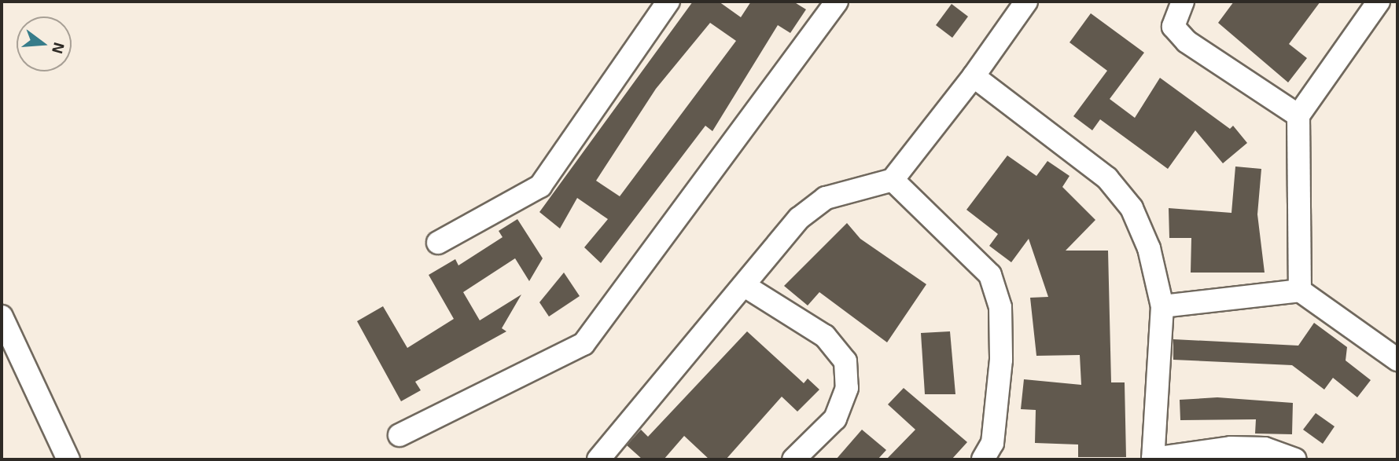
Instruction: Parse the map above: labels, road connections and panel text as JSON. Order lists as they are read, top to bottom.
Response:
{
  "north": "right"
}
